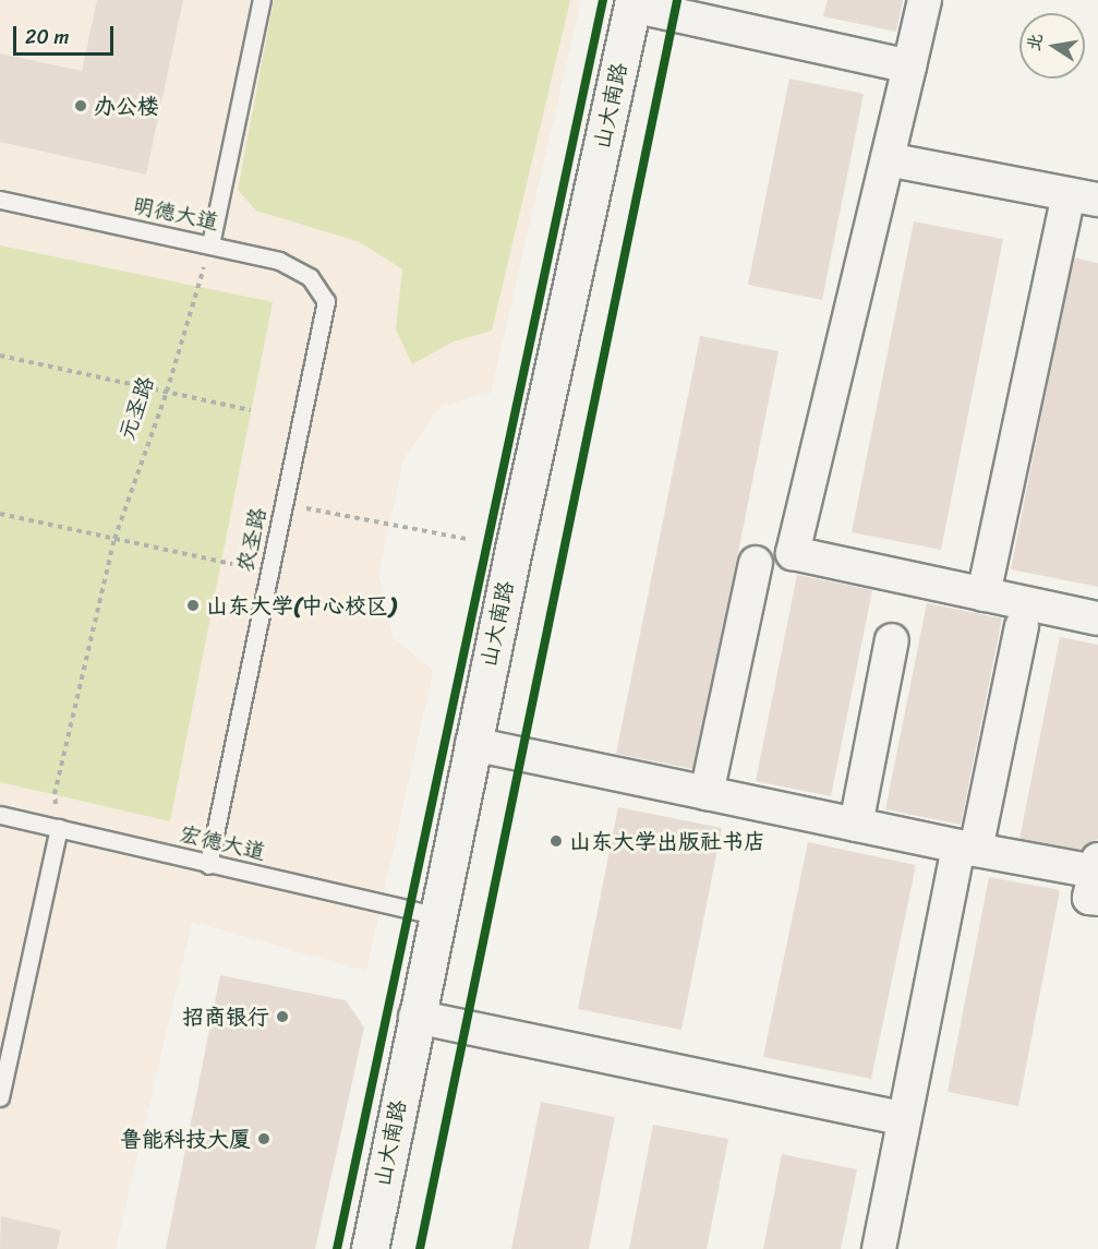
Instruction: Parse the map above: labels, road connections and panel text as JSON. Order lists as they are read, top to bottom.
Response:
{
  "streets": {
    "main road": ["山大南路"],
    "lane": ["明德大道", "农圣路", "宏德大道"],
    "path": ["元圣路"]
  },
  "crossings": [
    ["山大南路", "宏德大道"],
    ["明德大道", "元圣路"],
    ["明德大道", "农圣路"],
    ["元圣路", "宏德大道"],
    ["农圣路", "宏德大道"]
  ],
  "places": [
    "办公楼",
    "山东大学(中心校区)",
    "山东大学出版社书店",
    "招商银行",
    "鲁能科技大厦"
  ],
  "scale_bar": "20 m",
  "north": "left"
}
